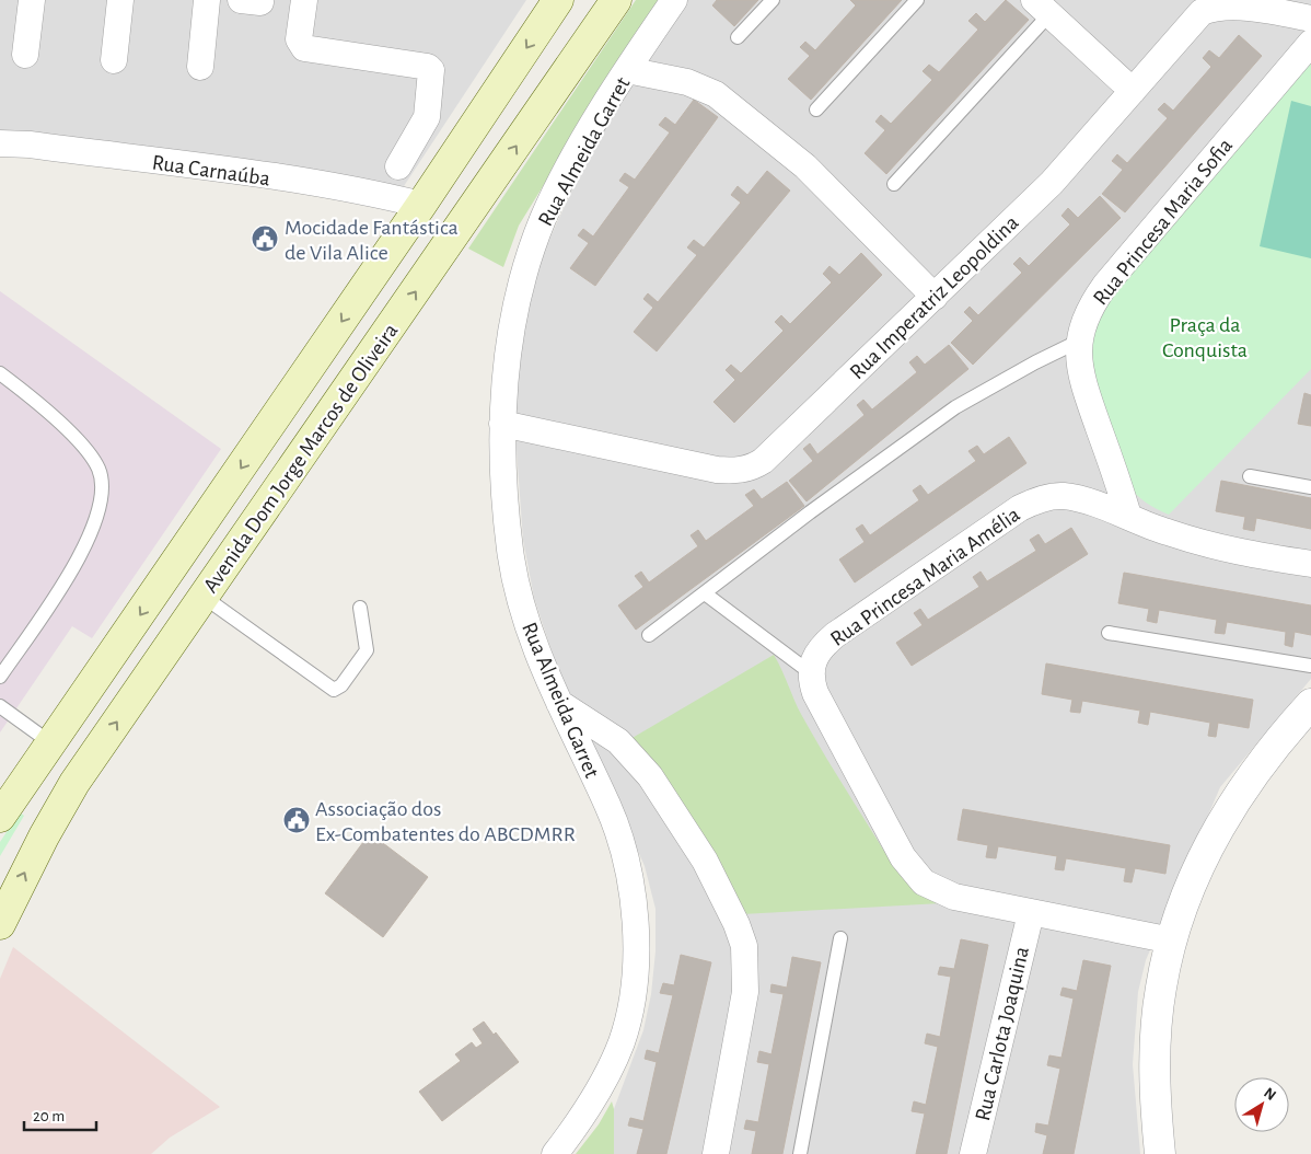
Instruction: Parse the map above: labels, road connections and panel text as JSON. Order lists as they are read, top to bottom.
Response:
{
  "streets": {
    "main road": ["Avenida Dom Jorge Marcos de Oliveira"],
    "street": [
      "Rua Almeida Garret",
      "Rua Carnaúba",
      "Rua Princesa Maria Sofia",
      "Rua Imperatriz Leopoldina",
      "Rua Princesa Maria Amélia",
      "Rua Carlota Joaquina"
    ]
  },
  "crossings": [
    ["Rua Almeida Garret", "Rua Imperatriz Leopoldina"],
    ["Rua Carnaúba", "Avenida Dom Jorge Marcos de Oliveira"],
    ["Rua Princesa Maria Sofia", "Rua Princesa Maria Amélia"]
  ],
  "parks": ["Praça da Conquista"],
  "places": {
    "public building": ["Mocidade Fantástica de Vila Alice", "Associação dos Ex-Combatentes do ABCDMRR"]
  },
  "scale_bar": "20 m",
  "north": "top right"
}
